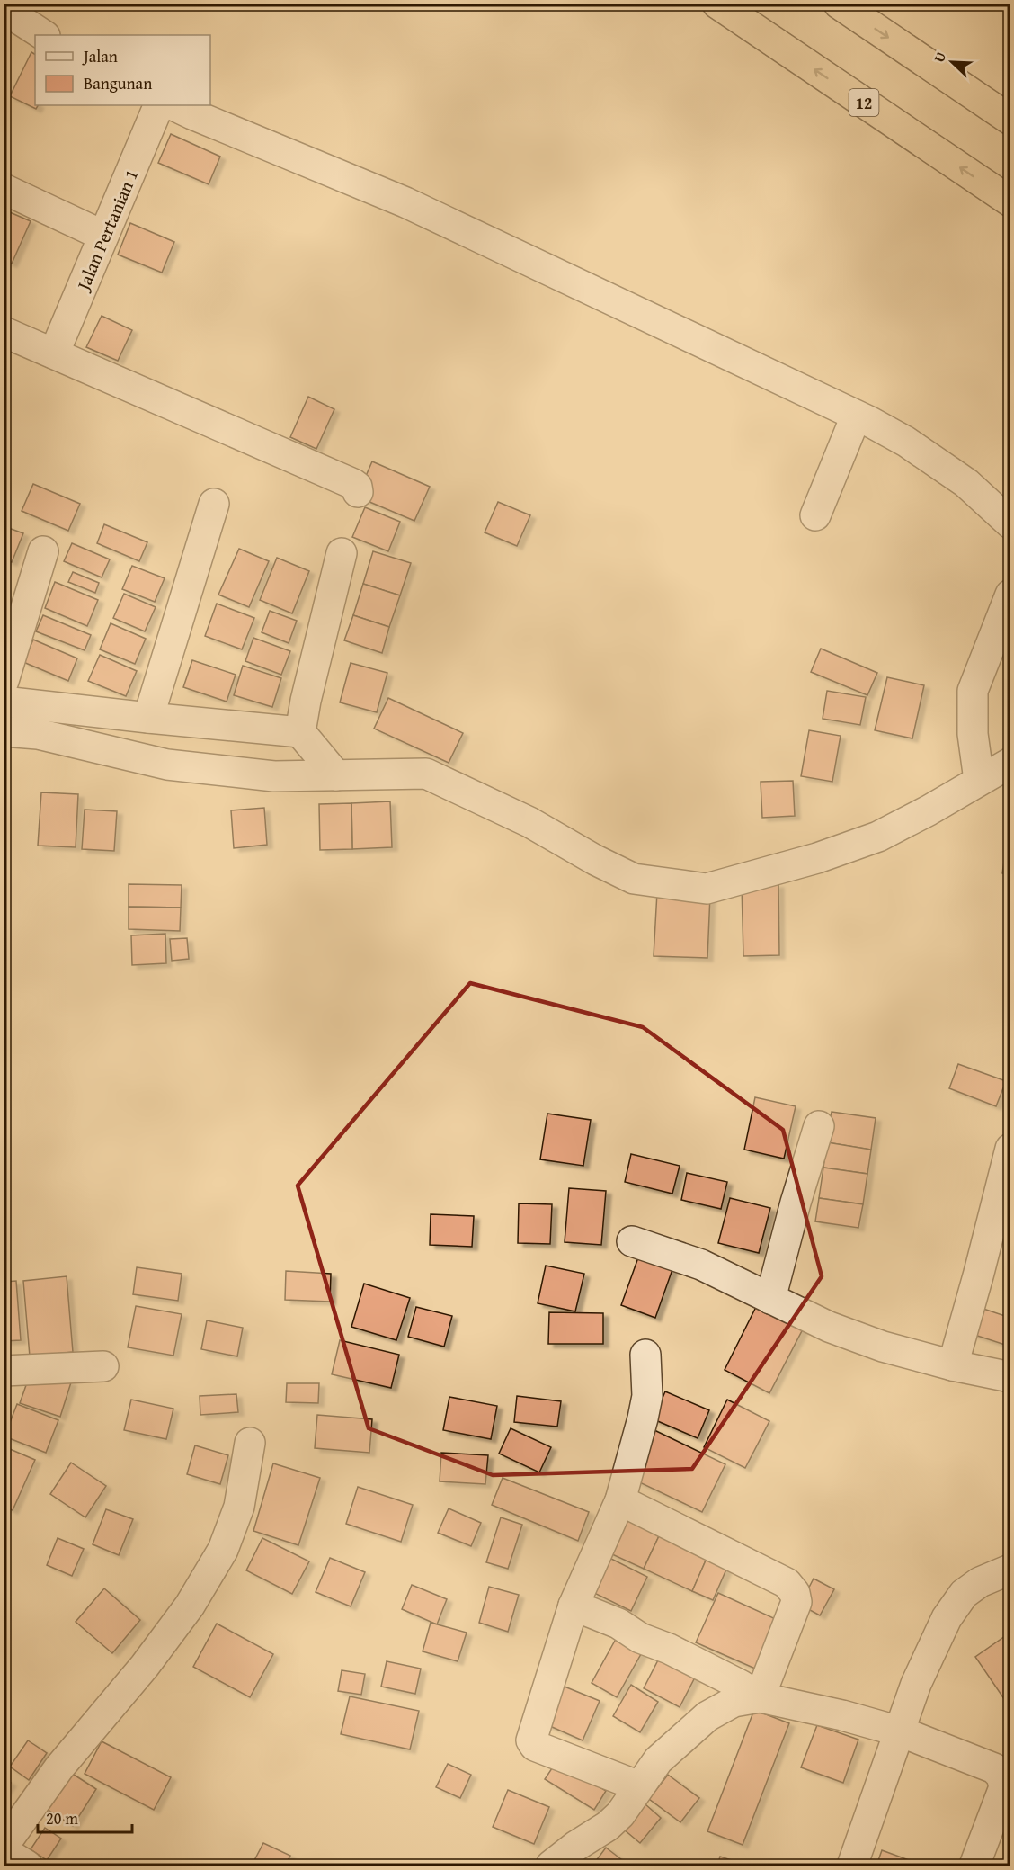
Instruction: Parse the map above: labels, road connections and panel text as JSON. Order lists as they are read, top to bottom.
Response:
{
  "streets": {
    "highway": ["12"],
    "street": ["Jalan Pertanian 1"]
  },
  "legend": ["Jalan", "Bangunan"],
  "scale_bar": "20 m",
  "north": "top left"
}
